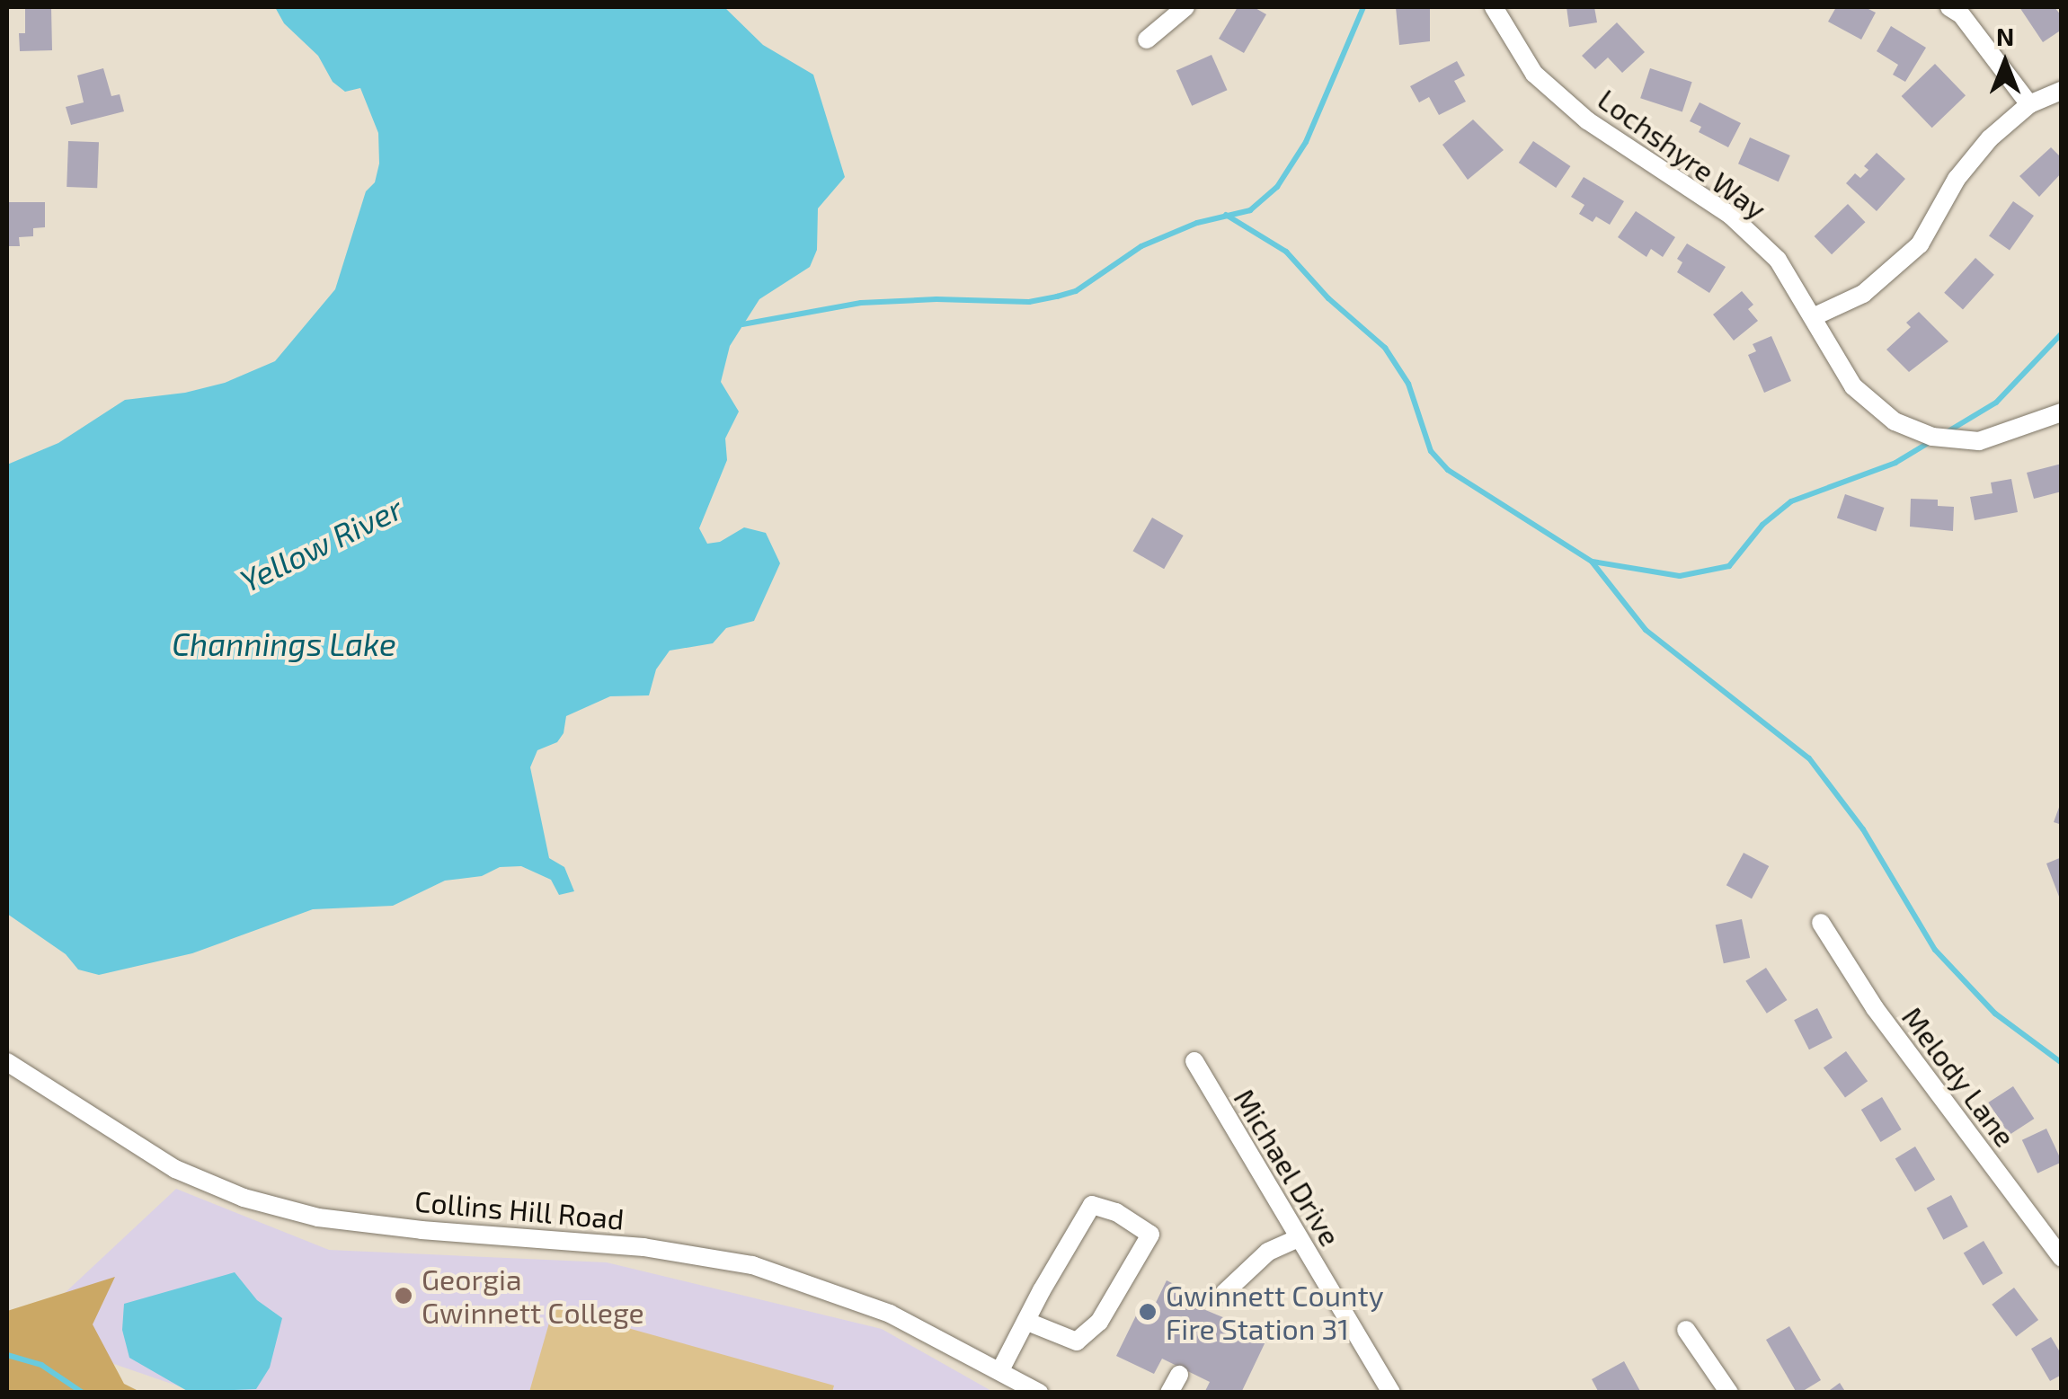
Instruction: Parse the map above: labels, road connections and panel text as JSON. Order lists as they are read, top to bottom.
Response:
{
  "streets": {
    "street": [
      "Lochshyre Way",
      "Melody Lane",
      "Michael Drive",
      "Collins Hill Road"
    ]
  },
  "water": ["Yellow River", "Channings Lake"],
  "places": ["Georgia Gwinnett College", "Gwinnett County Fire Station 31"],
  "north": "top"
}
